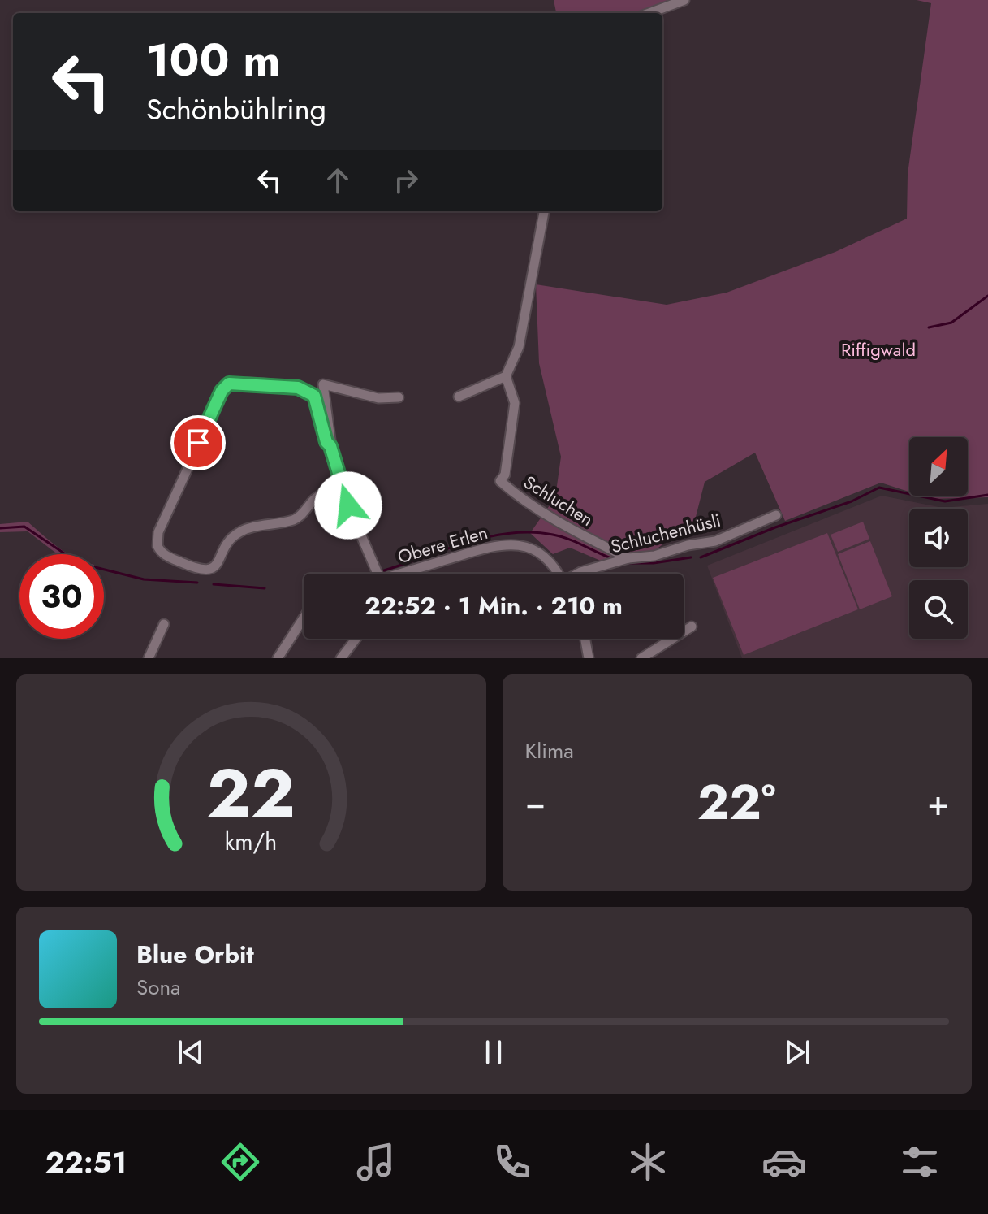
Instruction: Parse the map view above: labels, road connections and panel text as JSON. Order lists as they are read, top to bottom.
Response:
{
  "streets": {
    "street": ["Schluchen", "Schluchenhüsli", "Obere Erlen"]
  },
  "crossings": [
    ["Schluchen", "Schluchenhüsli"]
  ],
  "parks": ["Riffigwald"],
  "north": "top right",
  "page": {
    "turn": ["100 m", "Schönbühlring"],
    "limit": "30",
    "trip": "22:52 · 1 Min. · 210 m",
    "tile": "Klima",
    "heat": ["−", "22°", "+"],
    "song": ["Blue Orbit", "Sona"],
    "tabs": "22:51",
    "gauge": ["22", "km/h"]
  }
}
